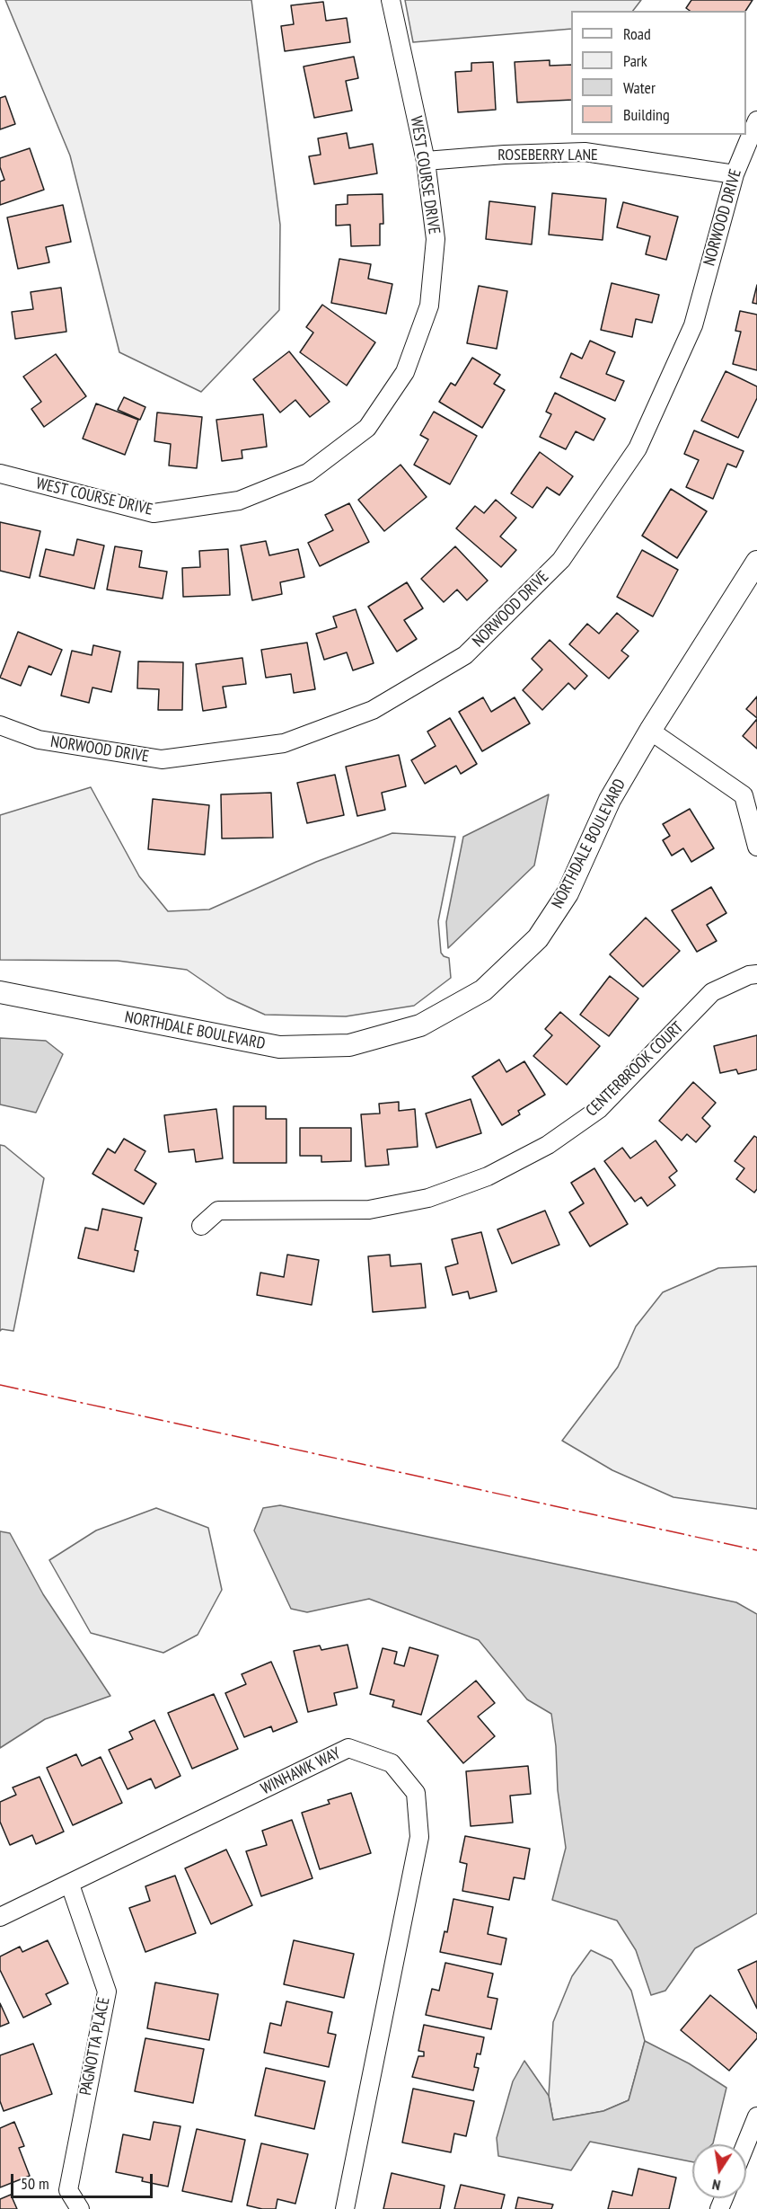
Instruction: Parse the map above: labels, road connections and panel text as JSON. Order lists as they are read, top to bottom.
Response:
{
  "streets": {
    "street": [
      "ROSEBERRY LANE",
      "WEST COURSE DRIVE",
      "NORWOOD DRIVE",
      "NORTHDALE BOULEVARD",
      "CENTERBROOK COURT",
      "WINHAWK WAY",
      "PAGNOTTA PLACE"
    ]
  },
  "crossings": [
    ["ROSEBERRY LANE", "WEST COURSE DRIVE"],
    ["ROSEBERRY LANE", "NORWOOD DRIVE"],
    ["WINHAWK WAY", "PAGNOTTA PLACE"]
  ],
  "legend": [
    "Road",
    "Park",
    "Water",
    "Building"
  ],
  "scale_bar": "50 m",
  "north": "bottom"
}
